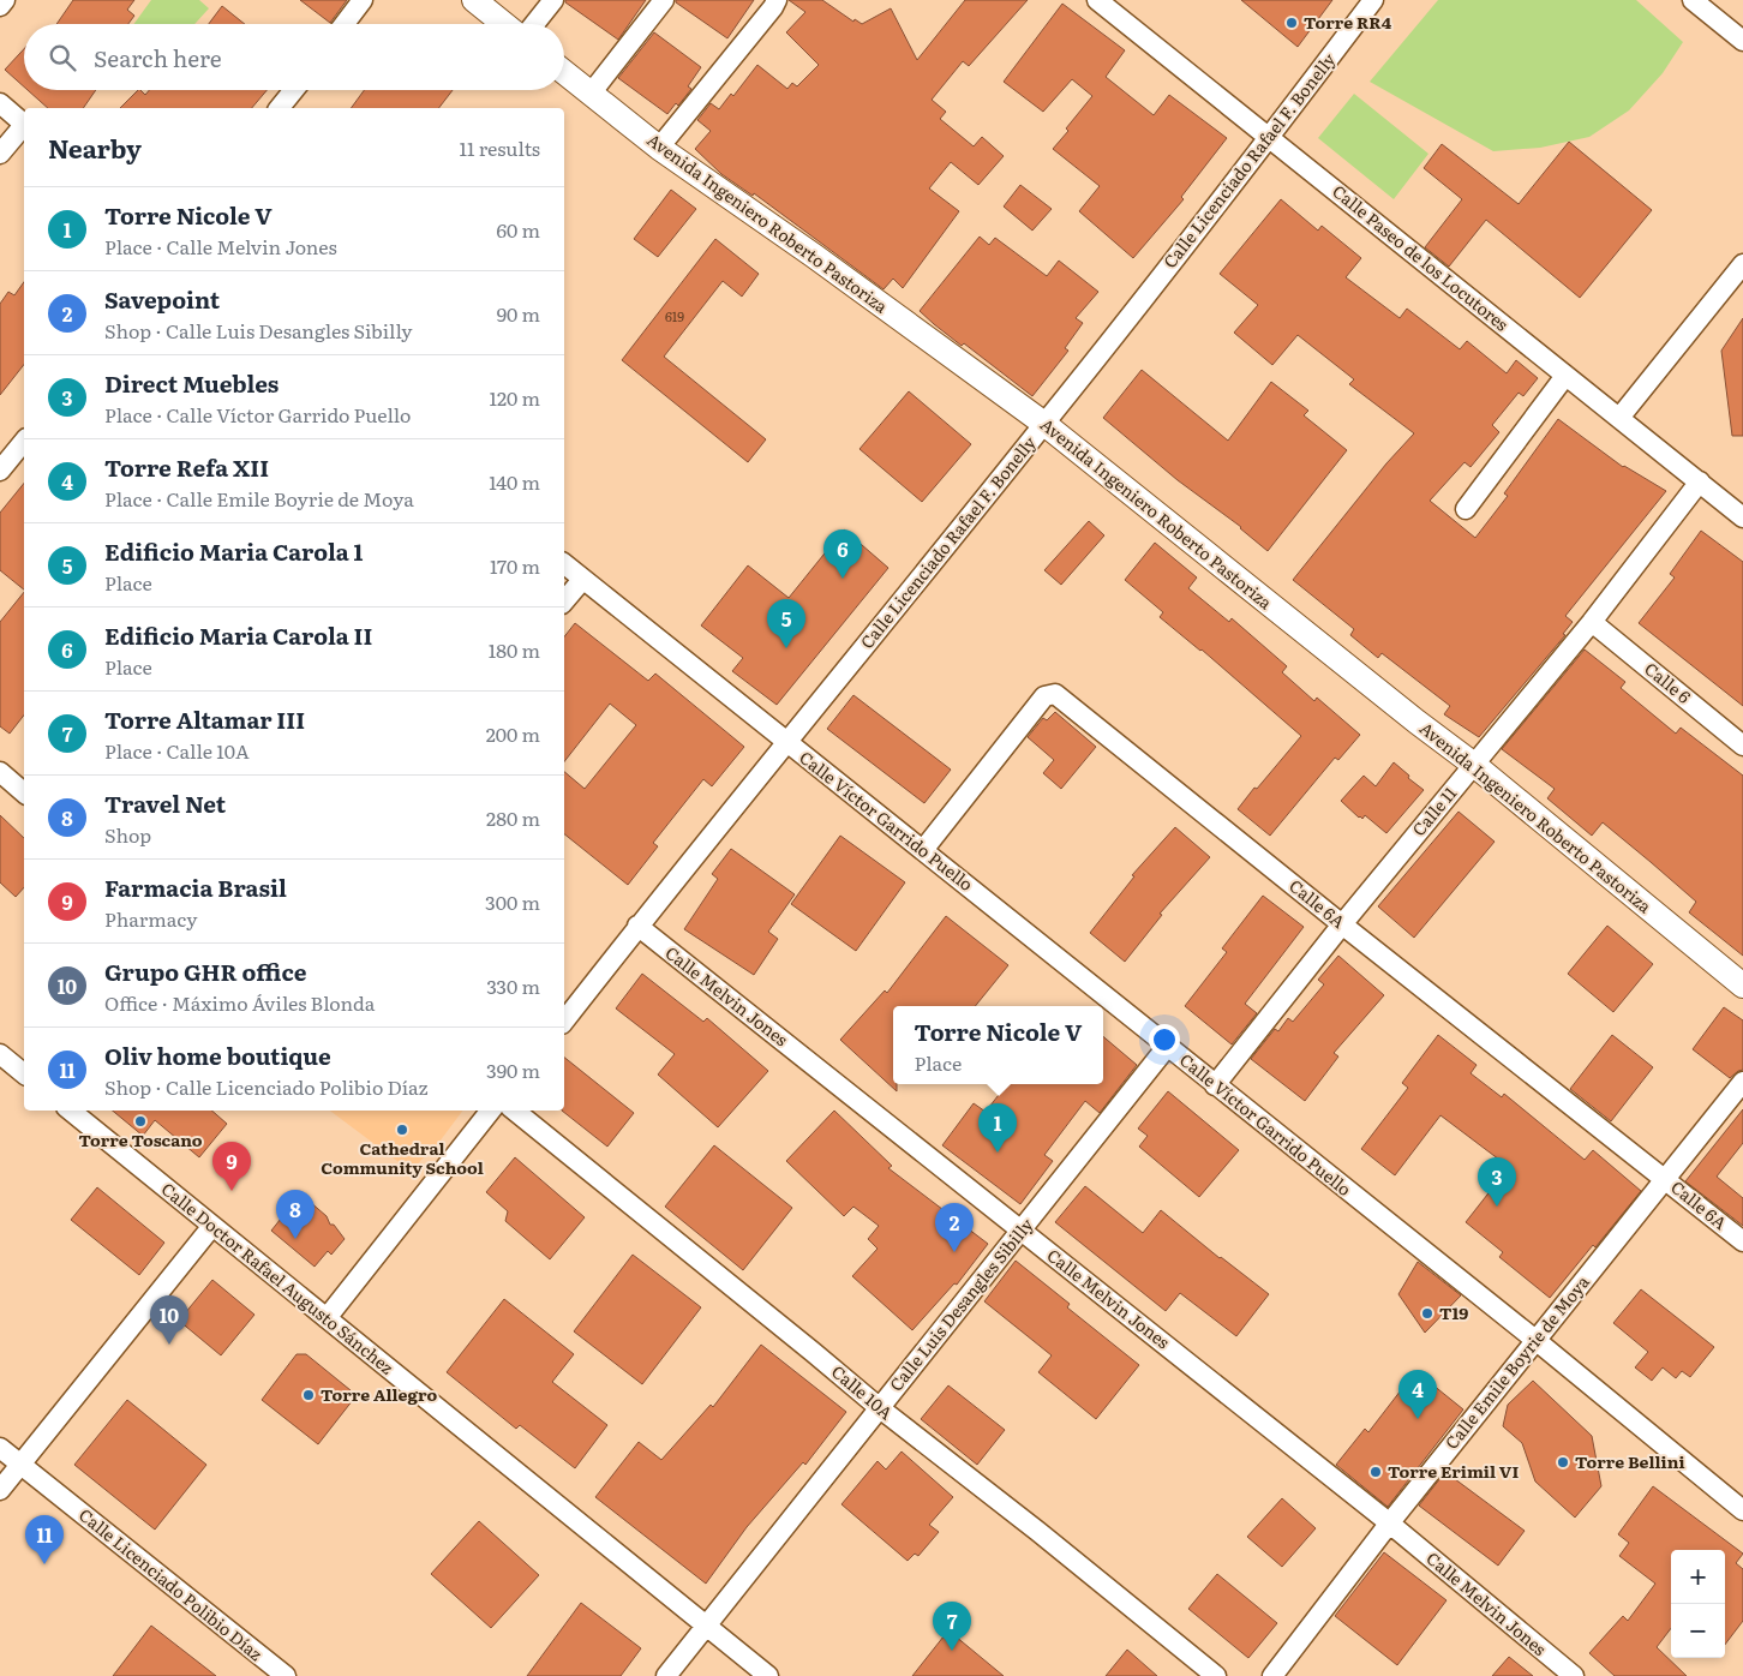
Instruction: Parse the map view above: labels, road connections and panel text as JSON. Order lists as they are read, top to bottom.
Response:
{
  "streets": {
    "street": [
      "Calle Licenciado Rafael F. Bonelly",
      "Avenida Ingeniero Roberto Pastoriza",
      "Calle Paseo de los Locutores",
      "Calle 6",
      "Calle 11",
      "Calle Víctor Garrido Puello",
      "Calle 6A",
      "Calle Melvin Jones",
      "Calle Doctor Rafael Augusto Sánchez",
      "Calle Luis Desangles Sibilly",
      "Calle Emile Boyrie de Moya",
      "Calle 10A",
      "Calle Licenciado Polibio Díaz"
    ]
  },
  "crossings": [
    ["Calle Licenciado Rafael F. Bonelly", "Avenida Ingeniero Roberto Pastoriza"],
    ["Calle Licenciado Rafael F. Bonelly", "Calle Paseo de los Locutores"],
    ["Calle Licenciado Rafael F. Bonelly", "Calle Víctor Garrido Puello"],
    ["Calle Licenciado Rafael F. Bonelly", "Calle Melvin Jones"],
    ["Avenida Ingeniero Roberto Pastoriza", "Calle 11"],
    ["Calle Paseo de los Locutores", "Calle 11"],
    ["Calle 6", "Calle 11"],
    ["Calle 11", "Calle Víctor Garrido Puello"],
    ["Calle 11", "Calle 6A"],
    ["Calle Víctor Garrido Puello", "Calle 6A"],
    ["Calle Víctor Garrido Puello", "Calle Luis Desangles Sibilly"],
    ["Calle Víctor Garrido Puello", "Calle Emile Boyrie de Moya"],
    ["Calle 6A", "Calle Emile Boyrie de Moya"],
    ["Calle Melvin Jones", "Calle Luis Desangles Sibilly"],
    ["Calle Melvin Jones", "Calle Emile Boyrie de Moya"],
    ["Calle Doctor Rafael Augusto Sánchez", "Calle Luis Desangles Sibilly"],
    ["Calle Luis Desangles Sibilly", "Calle 10A"]
  ],
  "places": [
    "Torre RR4",
    "Torre Toscano",
    "Cathedral Community School",
    "T19",
    "Torre Allegro",
    "Torre Bellini",
    "Torre Erimil VI"
  ],
  "house_numbers": ["619"],
  "page": {
    "search": "Search here",
    "heading": ["Nearby", "11 results"],
    "list": [
      {
        "mark": "1",
        "name": "Torre Nicole V",
        "note": "Place · Calle Melvin Jones",
        "value": "60 m"
      },
      {
        "mark": "2",
        "name": "Savepoint",
        "note": "Shop · Calle Luis Desangles Sibilly",
        "value": "90 m"
      },
      {
        "mark": "3",
        "name": "Direct Muebles",
        "note": "Place · Calle Víctor Garrido Puello",
        "value": "120 m"
      },
      {
        "mark": "4",
        "name": "Torre Refa XII",
        "note": "Place · Calle Emile Boyrie de Moya",
        "value": "140 m"
      },
      {
        "mark": "5",
        "name": "Edificio Maria Carola 1",
        "note": "Place",
        "value": "170 m"
      },
      {
        "mark": "6",
        "name": "Edificio Maria Carola II",
        "note": "Place",
        "value": "180 m"
      },
      {
        "mark": "7",
        "name": "Torre Altamar III",
        "note": "Place · Calle 10A",
        "value": "200 m"
      },
      {
        "mark": "8",
        "name": "Travel Net",
        "note": "Shop",
        "value": "280 m"
      },
      {
        "mark": "9",
        "name": "Farmacia Brasil",
        "note": "Pharmacy",
        "value": "300 m"
      },
      {
        "mark": "10",
        "name": "Grupo GHR office",
        "note": "Office · Máximo Áviles Blonda",
        "value": "330 m"
      },
      {
        "mark": "11",
        "name": "Oliv home boutique",
        "note": "Shop · Calle Licenciado Polibio Díaz",
        "value": "390 m"
      }
    ],
    "pins": [
      "6",
      "5",
      "1",
      "9",
      "3",
      "8",
      "2",
      "10",
      "4",
      "11",
      "7"
    ],
    "popup": ["Torre Nicole V", "Place"],
    "map_buttons": ["+", "−"]
  }
}
